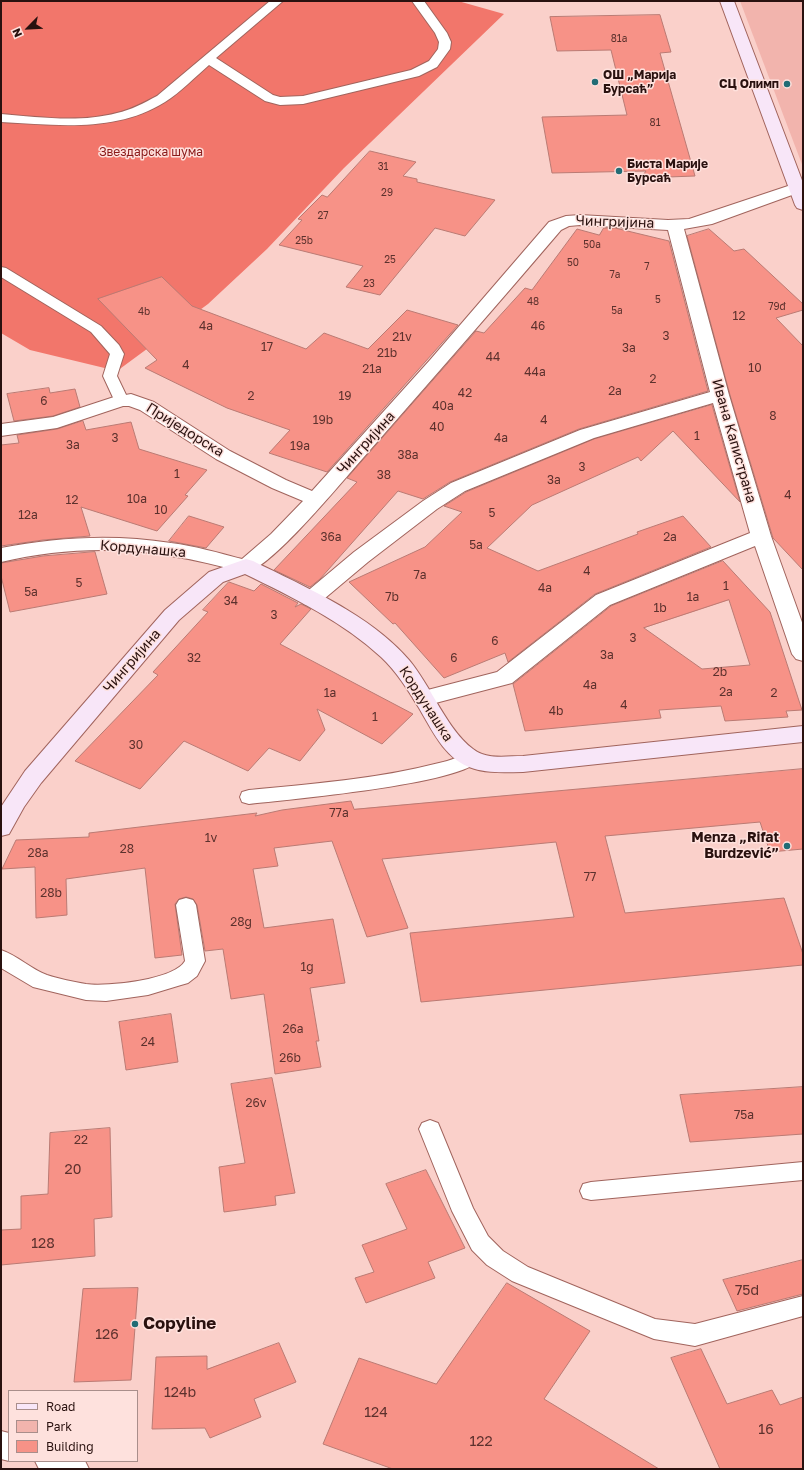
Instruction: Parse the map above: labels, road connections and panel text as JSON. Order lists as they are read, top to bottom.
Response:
{
  "streets": {
    "street": [
      "Чингријина",
      "Приједорска",
      "Ивана Капистрана",
      "Кордунашка"
    ]
  },
  "crossings": [
    ["Чингријина", "Приједорска"],
    ["Чингријина", "Ивана Капистрана"],
    ["Чингријина", "Кордунашка"]
  ],
  "parks": ["Звездарска шума"],
  "places": [
    "ОШ „Марија Бурсаћ”",
    "СЦ Олимп",
    "Биста Марије Бурсаћ",
    "Menza „Rifat Burdzević”",
    "Copyline"
  ],
  "house_numbers": [
    "81a",
    "81",
    "31",
    "29",
    "27",
    "25b",
    "50a",
    "25",
    "50",
    "7",
    "7a",
    "23",
    "5",
    "48",
    "79đ",
    "5a",
    "4b",
    "12",
    "4a",
    "46",
    "3",
    "21v",
    "17",
    "3a",
    "21b",
    "44",
    "4",
    "10",
    "21a",
    "44a",
    "2",
    "2a",
    "42",
    "2",
    "19",
    "6",
    "40a",
    "8",
    "19b",
    "4",
    "40",
    "1",
    "3",
    "4a",
    "3a",
    "19a",
    "38a",
    "3",
    "1",
    "38",
    "3a",
    "4",
    "10a",
    "12",
    "10",
    "5",
    "12a",
    "36a",
    "2a",
    "5a",
    "4",
    "7a",
    "5",
    "1",
    "4a",
    "5a",
    "7b",
    "1a",
    "34",
    "1b",
    "3",
    "3",
    "6",
    "3a",
    "32",
    "6",
    "2b",
    "4a",
    "2a",
    "1a",
    "2",
    "4",
    "4b",
    "1",
    "30",
    "77a",
    "1v",
    "28",
    "28a",
    "77",
    "28b",
    "28g",
    "1g",
    "26a",
    "24",
    "26b",
    "26v",
    "75a",
    "22",
    "20",
    "128",
    "75d",
    "126",
    "124b",
    "124",
    "16",
    "122"
  ],
  "legend": ["Road", "Park", "Building"],
  "north": "bottom left"
}
